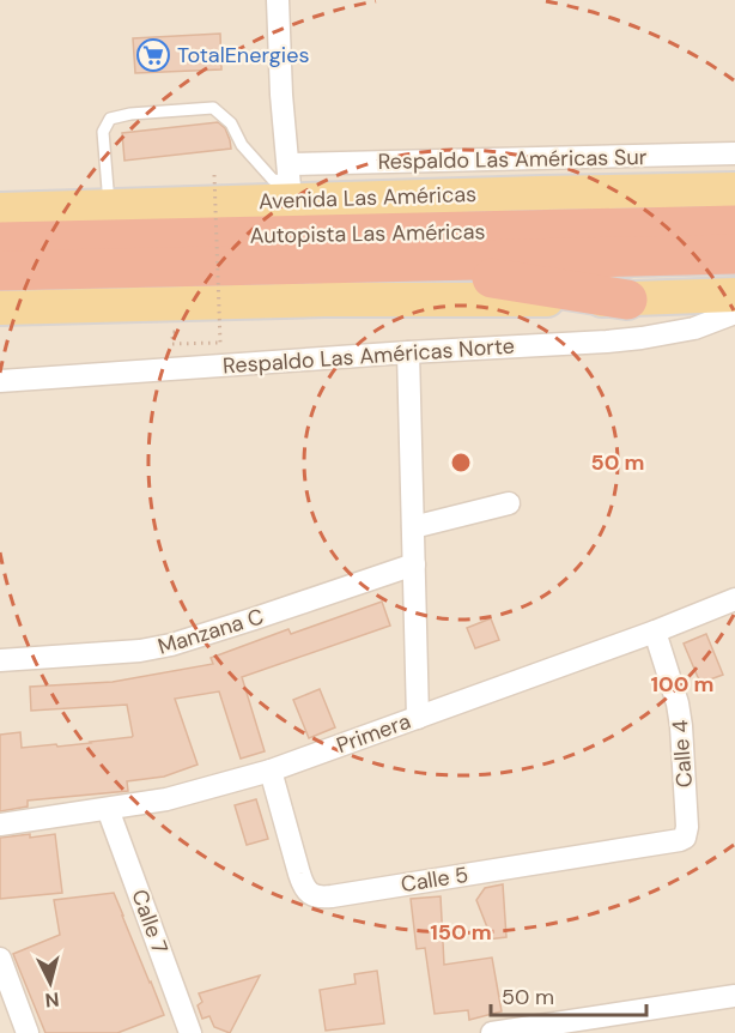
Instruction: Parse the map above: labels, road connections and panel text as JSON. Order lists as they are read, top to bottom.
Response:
{
  "streets": {
    "highway": ["Autopista Las Américas"],
    "main road": ["Avenida Las Américas"],
    "street": [
      "Respaldo Las Américas Sur",
      "Respaldo Las Américas Norte",
      "Manzana C",
      "Primera",
      "Calle 4",
      "Calle 5",
      "Calle 7"
    ]
  },
  "crossings": [
    ["Respaldo Las Américas Sur", "Avenida Las Américas"],
    ["Primera", "Calle 4"],
    ["Primera", "Calle 5"],
    ["Primera", "Calle 7"],
    ["Calle 4", "Calle 5"]
  ],
  "places": {
    "supermarket": ["TotalEnergies"]
  },
  "scale_bar": "50 m",
  "north": "bottom",
  "rings": ["50 m", "100 m", "150 m"]
}
